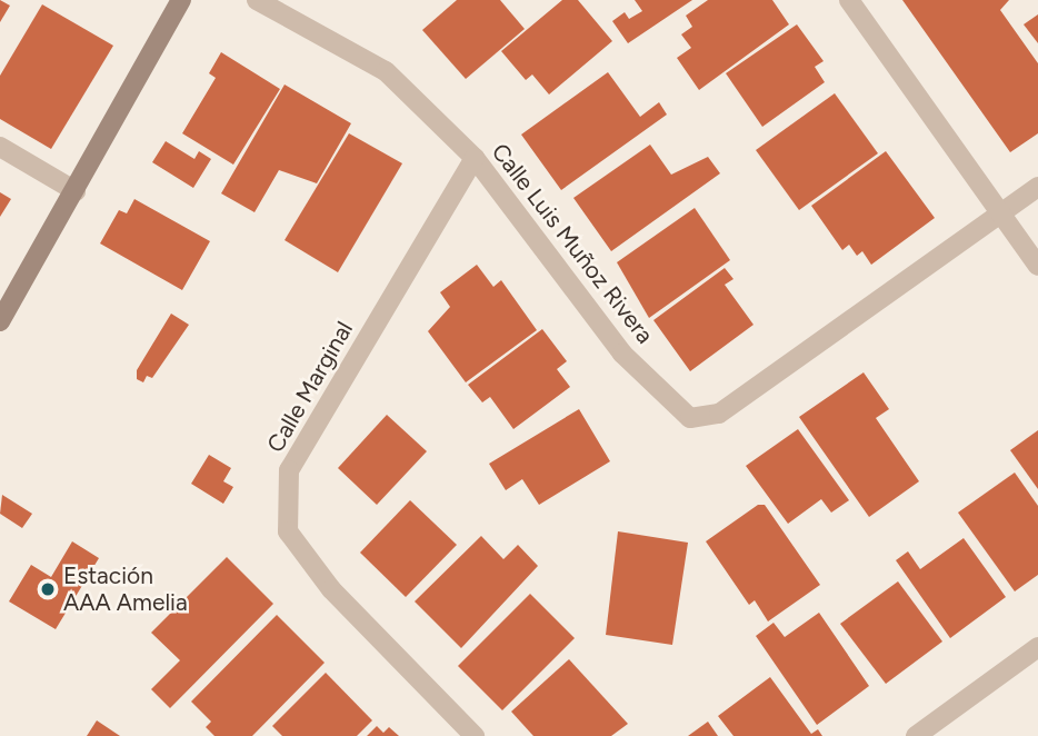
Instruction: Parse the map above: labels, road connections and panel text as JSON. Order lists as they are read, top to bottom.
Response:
{
  "streets": {
    "street": ["Calle Luis Muñoz Rivera", "Calle Marginal"]
  },
  "crossings": [
    ["Calle Luis Muñoz Rivera", "Calle Marginal"]
  ],
  "places": ["Estación AAA Amelia"]
}
